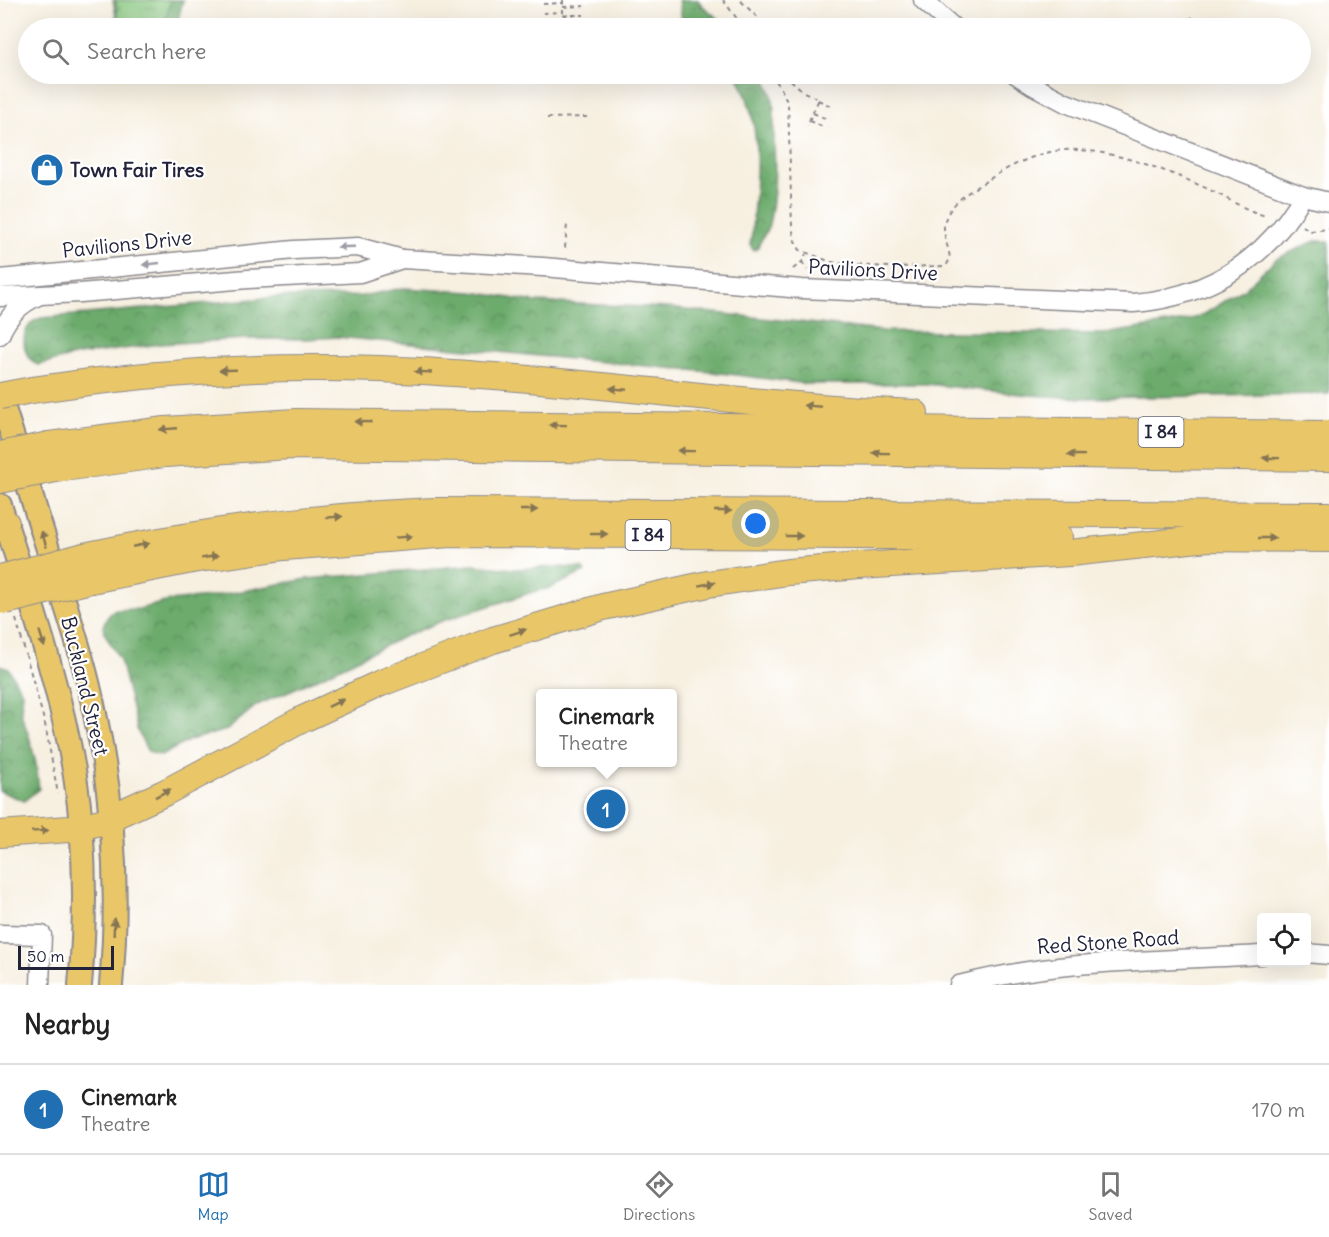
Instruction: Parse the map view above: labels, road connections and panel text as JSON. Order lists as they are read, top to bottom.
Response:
{
  "streets": {
    "highway": ["I 84"],
    "main road": ["Buckland Street"],
    "street": ["Pavilions Drive", "Red Stone Road"]
  },
  "places": {
    "shop": ["Town Fair Tires"]
  },
  "scale_bar": "50 m",
  "page": {
    "search": "Search here",
    "popup": ["Cinemark", "Theatre"],
    "pins": "1",
    "scale": "50 m",
    "heading": "Nearby",
    "list": [
      {
        "mark": "1",
        "name": "Cinemark",
        "note": "Theatre",
        "value": "170 m"
      }
    ],
    "nav": ["Map", "Directions", "Saved"]
  }
}
